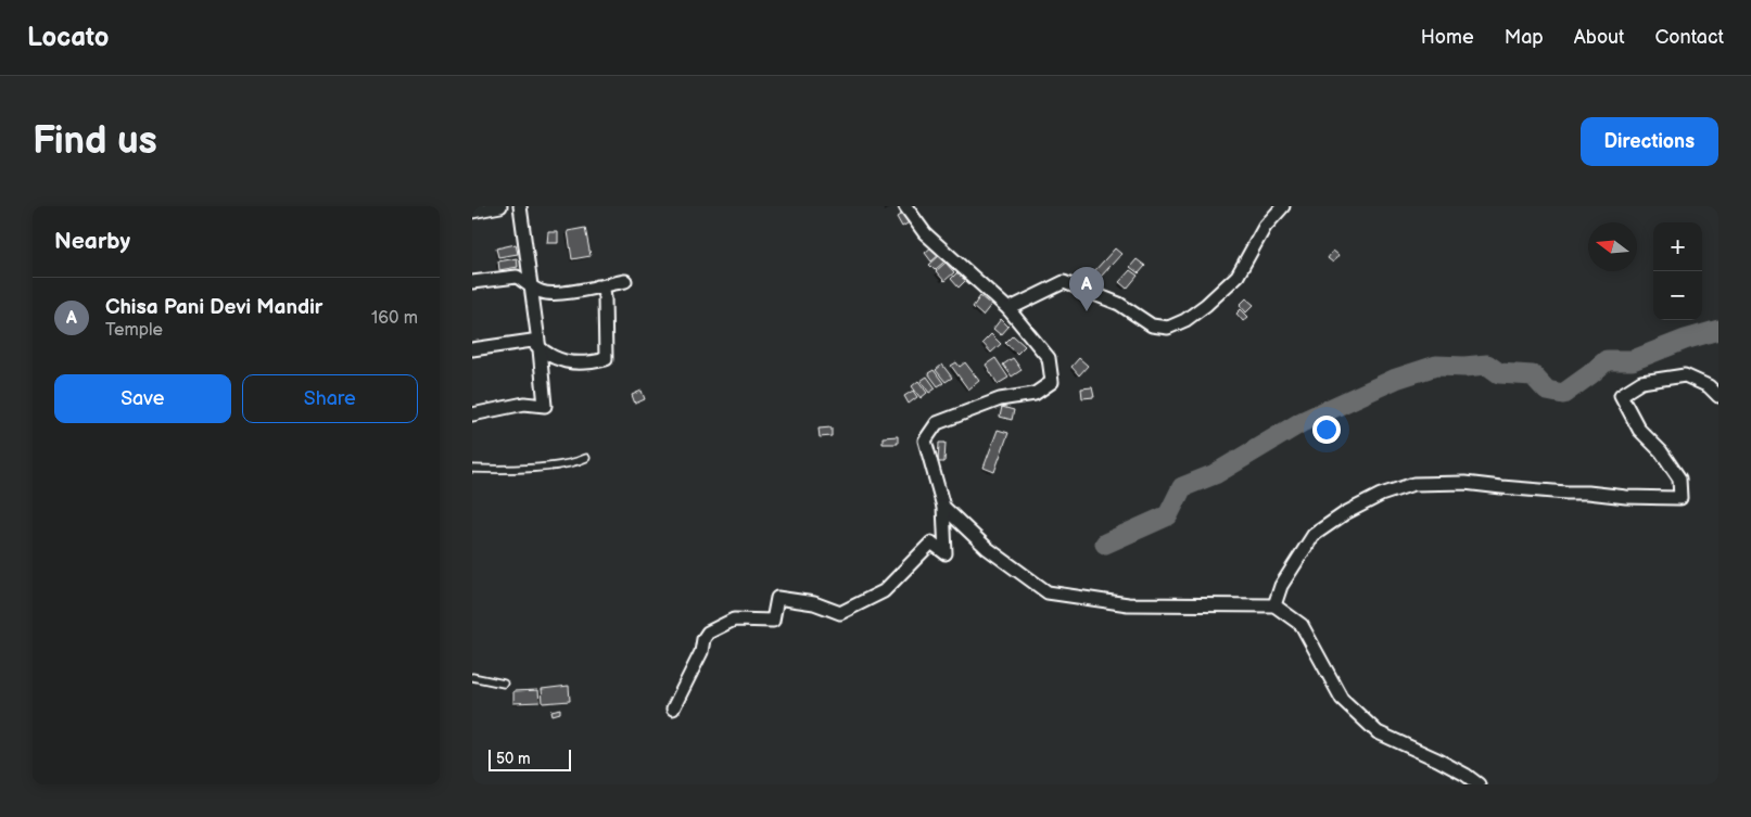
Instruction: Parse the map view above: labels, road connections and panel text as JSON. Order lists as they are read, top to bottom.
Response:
{
  "scale_bar": "50 m",
  "north": "left",
  "page": {
    "header": "Locato",
    "nav": [
      "Home",
      "Map",
      "About",
      "Contact"
    ],
    "buttons": [
      "Directions",
      ["Save", "Share"]
    ],
    "title": "Find us",
    "heading": "Nearby",
    "map_buttons": ["+", "−"],
    "pins": "A",
    "list": [
      {
        "mark": "A",
        "name": "Chisa Pani Devi Mandir",
        "note": "Temple",
        "value": "160 m"
      }
    ],
    "scale": "50 m"
  }
}
